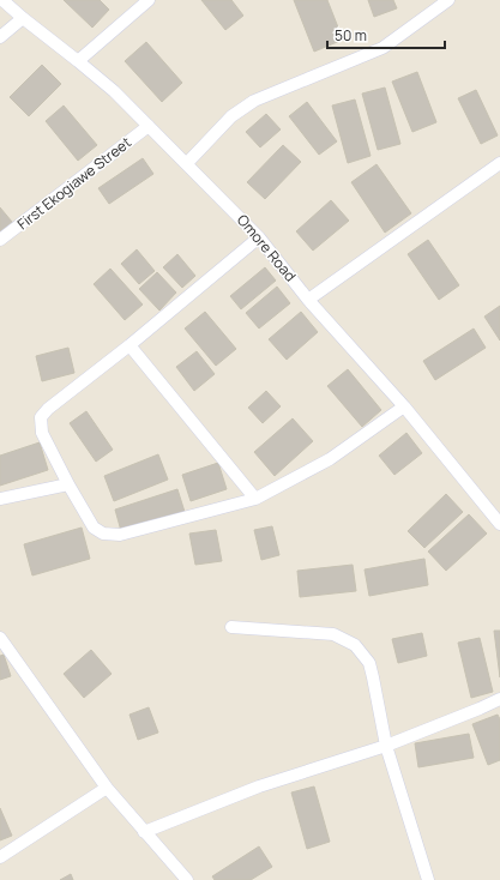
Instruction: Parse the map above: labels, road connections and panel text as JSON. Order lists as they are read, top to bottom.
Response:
{
  "streets": {
    "street": ["First Ekogiawe Street", "Omore Road"]
  },
  "crossings": [
    ["First Ekogiawe Street", "Omore Road"]
  ],
  "scale_bar": "50 m"
}
